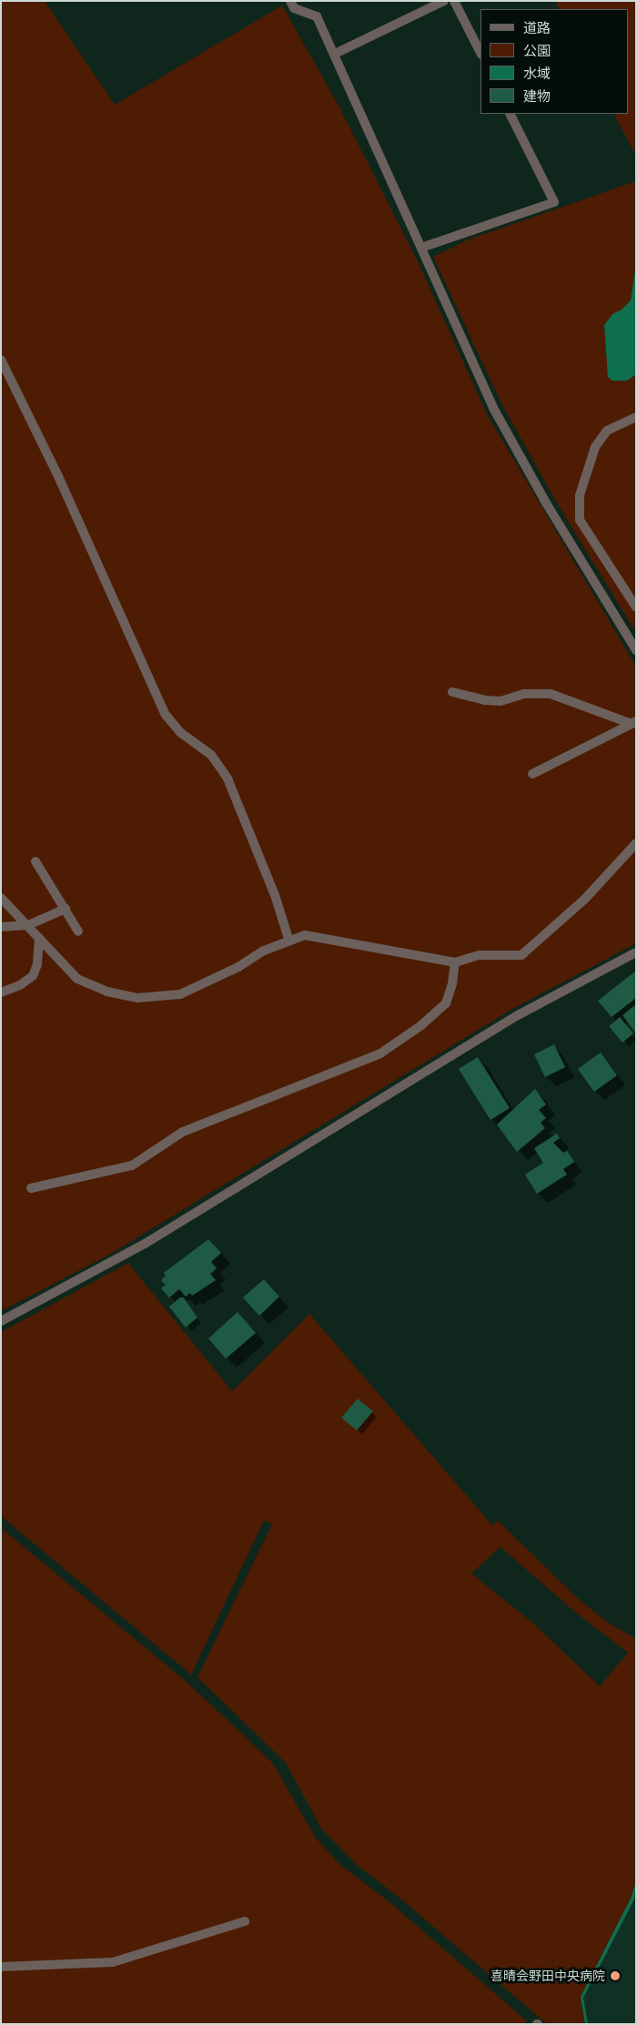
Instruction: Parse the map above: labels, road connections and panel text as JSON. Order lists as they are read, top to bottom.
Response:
{
  "places": ["喜晴会野田中央病院"],
  "legend": [
    "道路",
    "公園",
    "水域",
    "建物"
  ]
}
